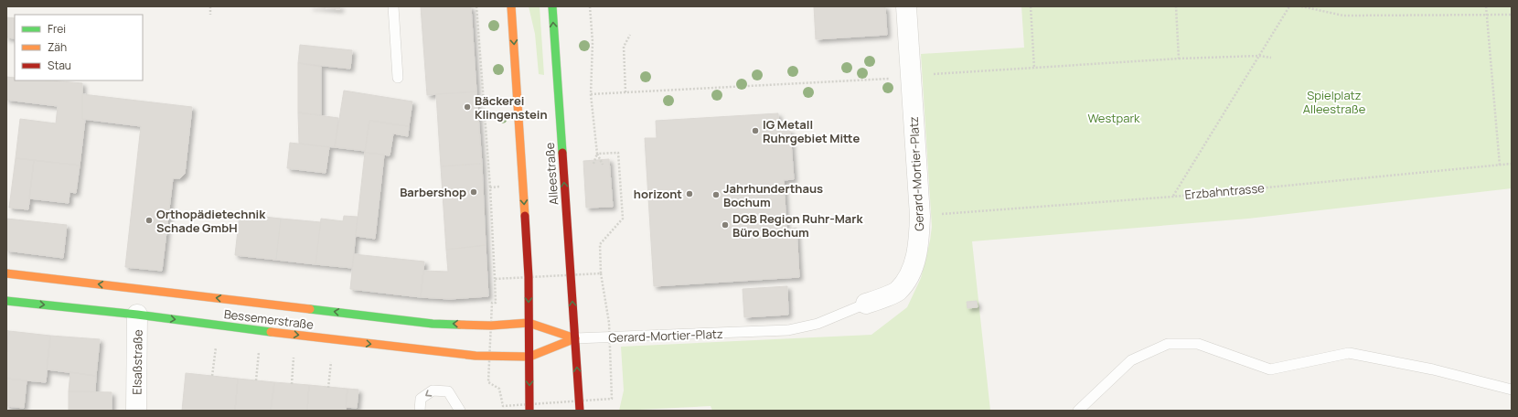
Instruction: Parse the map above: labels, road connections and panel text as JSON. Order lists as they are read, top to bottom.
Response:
{
  "streets": {
    "street": [
      "Alleestraße",
      "Gerard-Mortier-Platz",
      "Bessemerstraße",
      "Elsaßstraße"
    ],
    "path": ["Erzbahntrasse"]
  },
  "crossings": [
    ["Alleestraße", "Gerard-Mortier-Platz"],
    ["Bessemerstraße", "Elsaßstraße"]
  ],
  "parks": ["Spielplatz Alleestraße", "Westpark"],
  "places": [
    "Bäckerei Klingenstein",
    "IG Metall Ruhrgebiet Mitte",
    "Barbershop",
    "horizont",
    "Jahrhunderthaus Bochum",
    "Orthopädietechnik Schade GmbH",
    "DGB Region Ruhr-Mark Büro Bochum"
  ],
  "legend": ["Frei", "Zäh", "Stau"]
}
